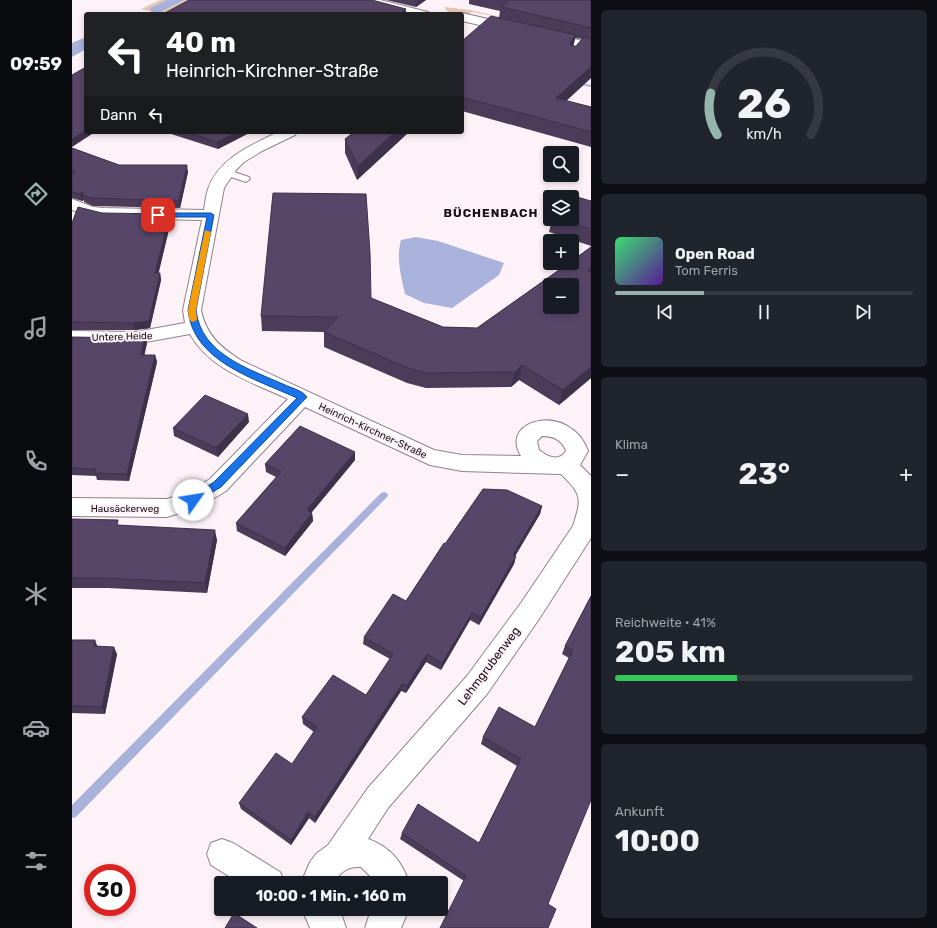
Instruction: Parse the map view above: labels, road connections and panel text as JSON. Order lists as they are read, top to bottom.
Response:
{
  "streets": {
    "street": [
      "Untere Heide",
      "Heinrich-Kirchner-Straße",
      "Hausäckerweg",
      "Lehmgrubenweg"
    ]
  },
  "crossings": [
    ["Untere Heide", "Heinrich-Kirchner-Straße"],
    ["Heinrich-Kirchner-Straße", "Hausäckerweg"],
    ["Heinrich-Kirchner-Straße", "Lehmgrubenweg"]
  ],
  "districts": ["BÜCHENBACH"],
  "page": {
    "tabs": "09:59",
    "turn": ["40 m", "Heinrich-Kirchner-Straße"],
    "then": "Dann",
    "map_buttons": ["+", "−"],
    "song": ["Open Road", "Tom Ferris"],
    "tile": [
      "Klima",
      ["Reichweite · 41%", "205 km"],
      ["Ankunft", "10:00"]
    ],
    "heat": ["−", "23°", "+"],
    "limit": "30",
    "trip": "10:00 · 1 Min. · 160 m",
    "gauge": ["26", "km/h"]
  }
}
